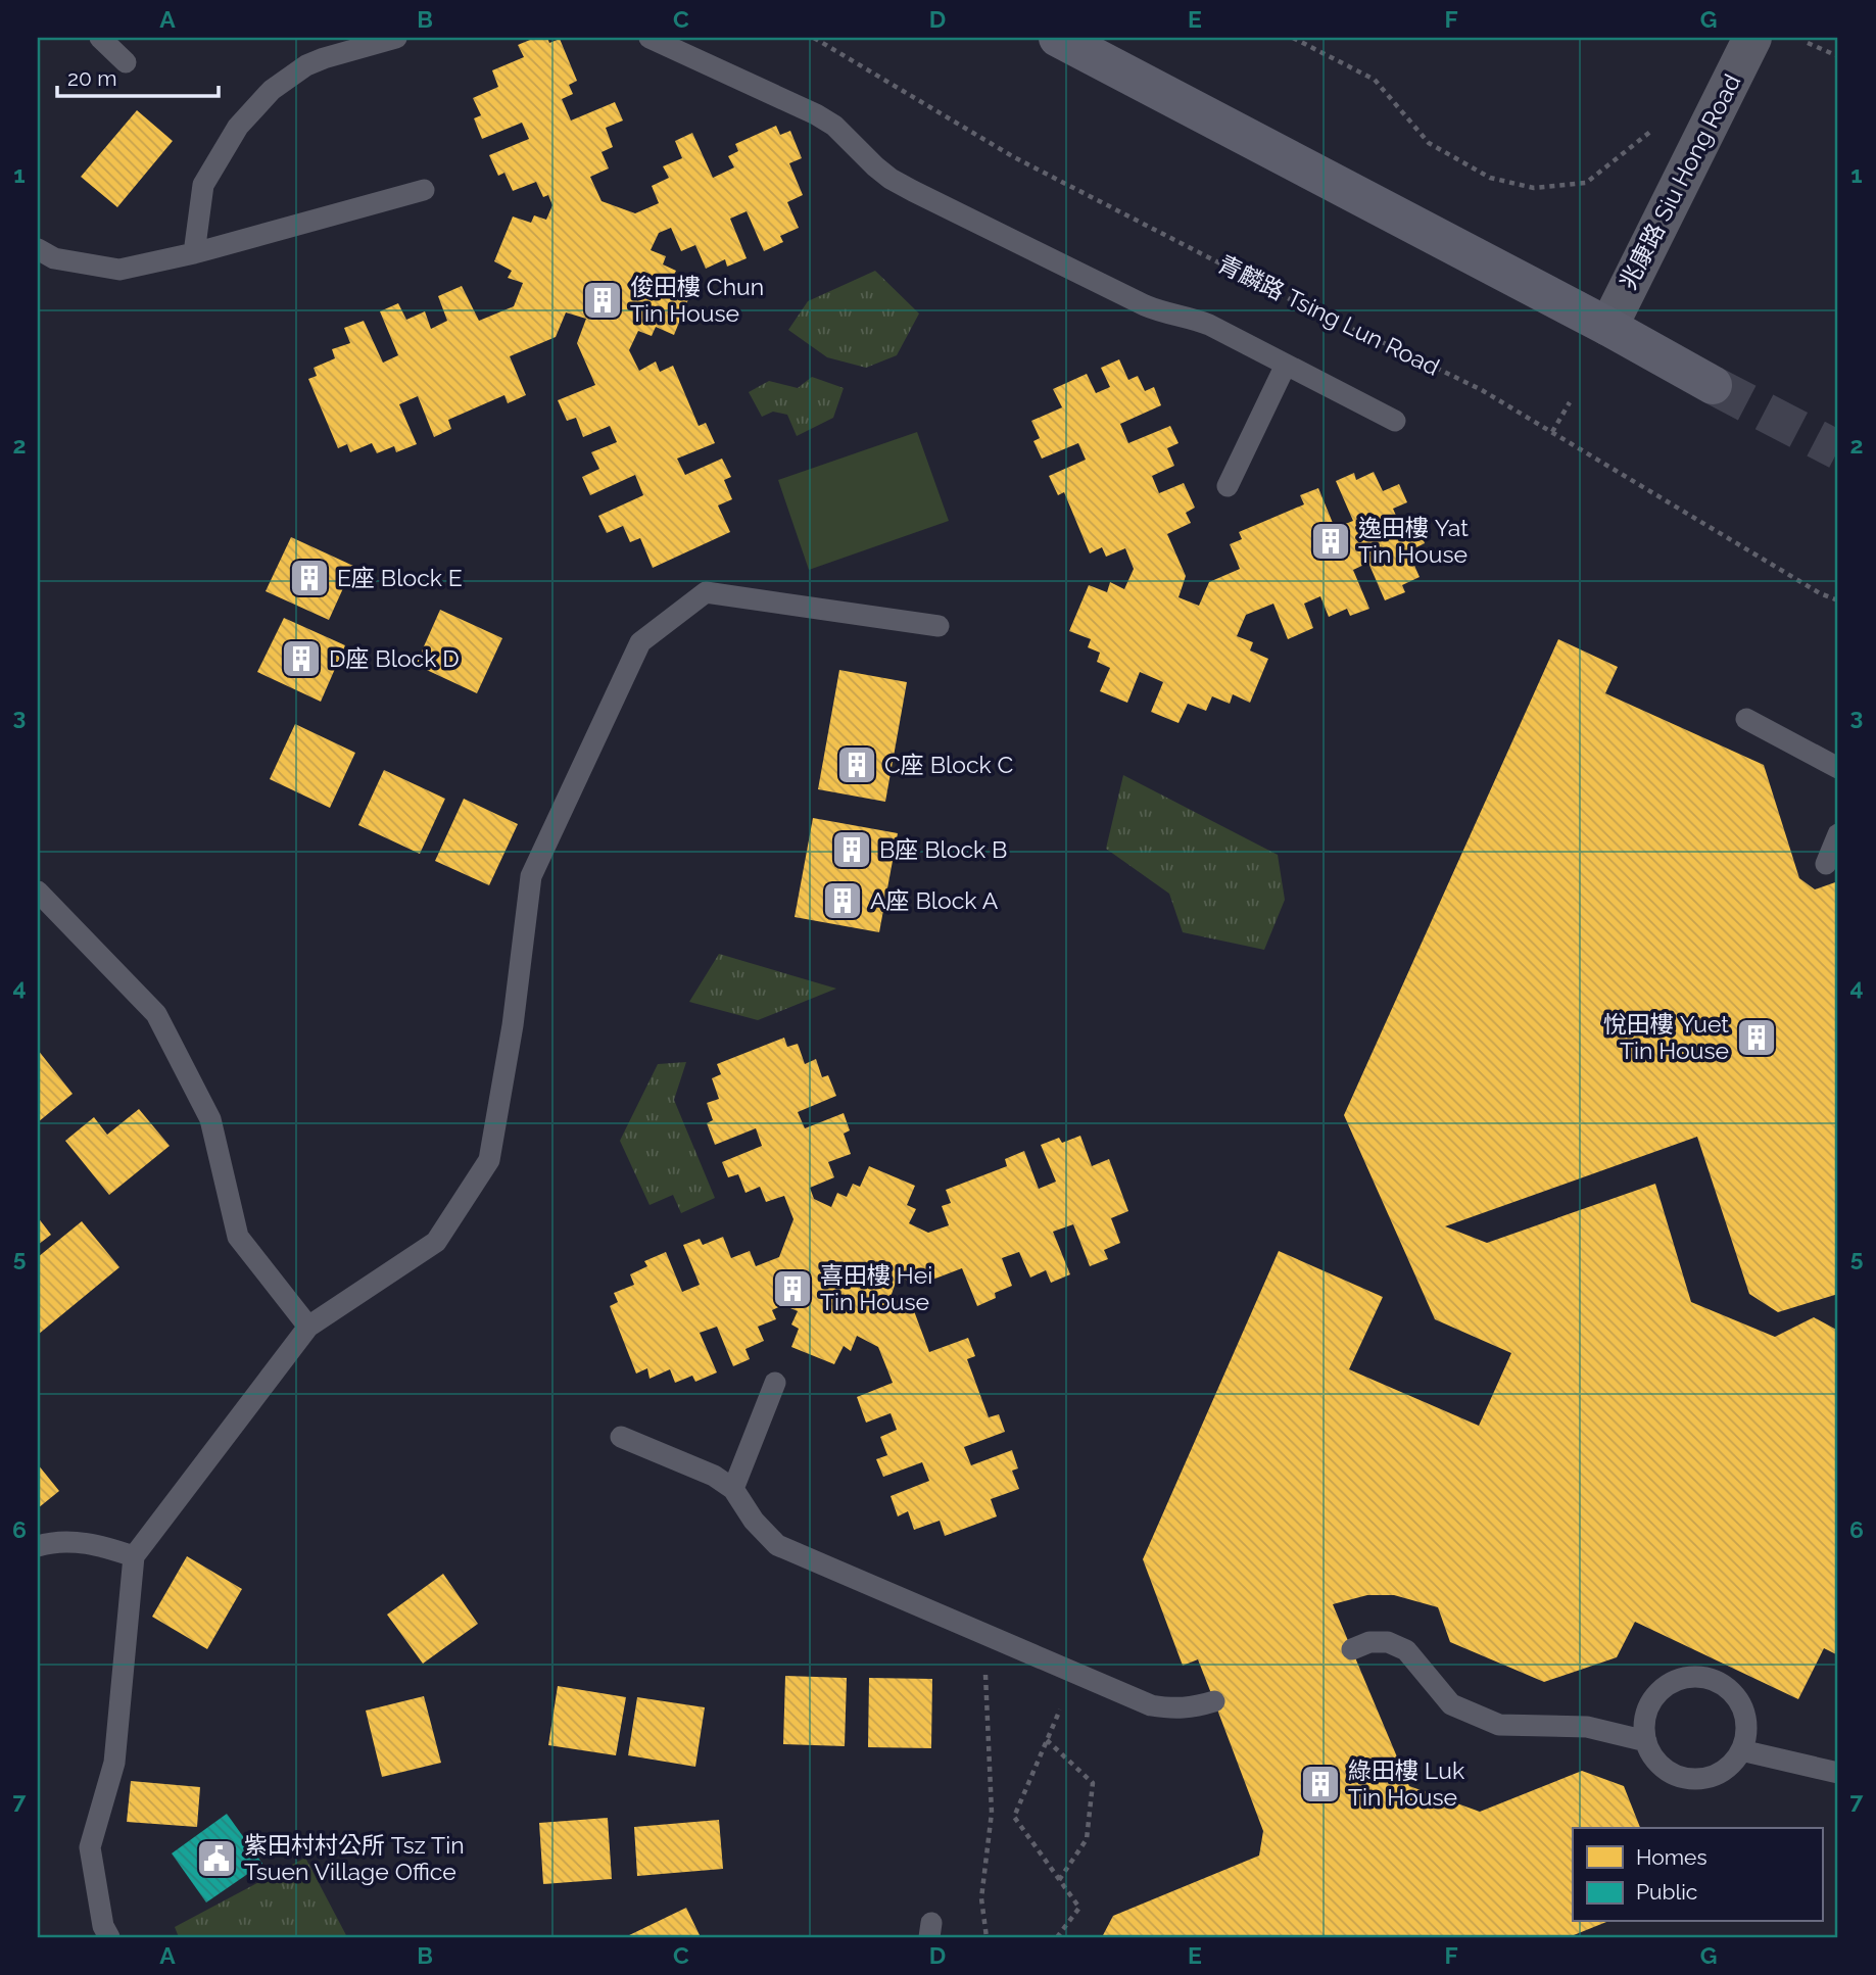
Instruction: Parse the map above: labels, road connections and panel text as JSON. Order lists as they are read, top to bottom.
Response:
{
  "streets": {
    "street": ["兆康路 Siu Hong Road"],
    "path": ["青麟路 Tsing Lun Road"]
  },
  "places": {
    "building": [
      "俊田樓 Chun Tin House",
      "逸田樓 Yat Tin House",
      "E座 Block E",
      "D座 Block D",
      "C座 Block C",
      "B座 Block B",
      "A座 Block A",
      "悅田樓 Yuet Tin House",
      "喜田樓 Hei Tin House",
      "綠田樓 Luk Tin House"
    ],
    "public building": ["紫田村村公所 Tsz Tin Tsuen Village Office"]
  },
  "legend": ["Homes", "Public"],
  "scale_bar": "20 m",
  "grid": {
    "columns": [
      "A",
      "B",
      "C",
      "D",
      "E",
      "F",
      "G"
    ],
    "rows": [
      "1",
      "2",
      "3",
      "4",
      "5",
      "6",
      "7"
    ]
  }
}
